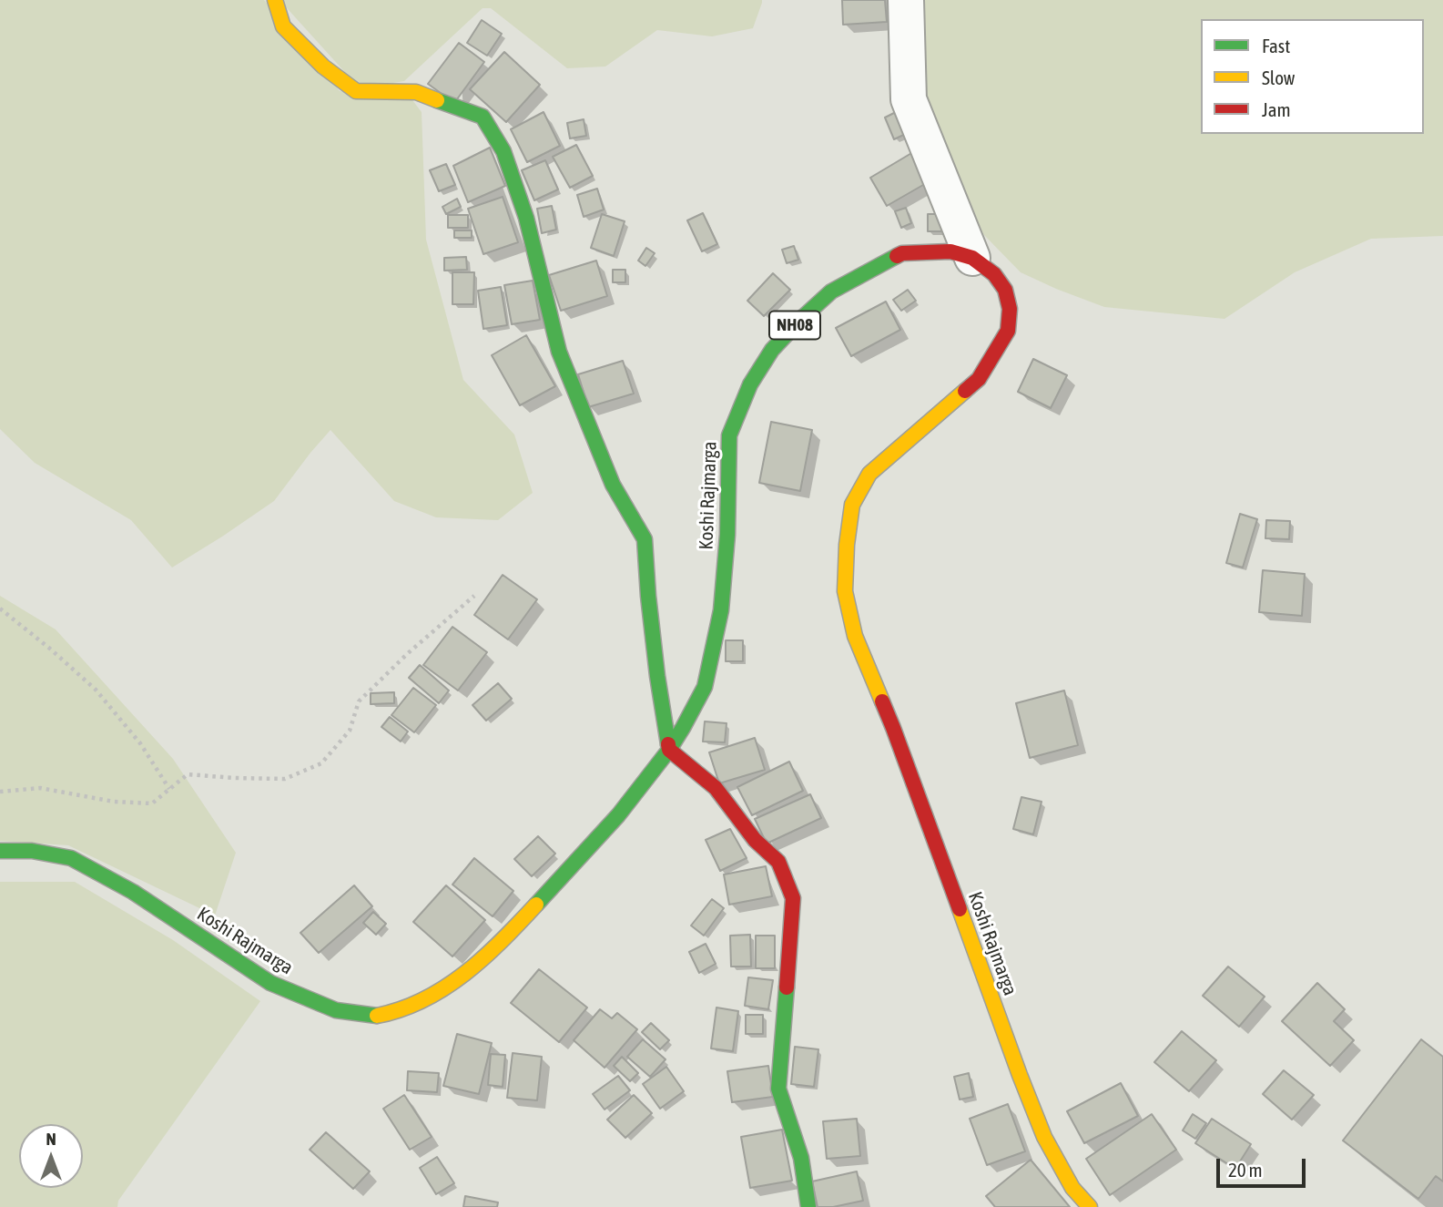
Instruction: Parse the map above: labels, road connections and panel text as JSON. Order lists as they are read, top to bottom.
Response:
{
  "streets": {
    "main road": ["NH08", "Koshi Rajmarga"]
  },
  "legend": ["Fast", "Slow", "Jam"],
  "scale_bar": "20 m",
  "north": "top"
}
